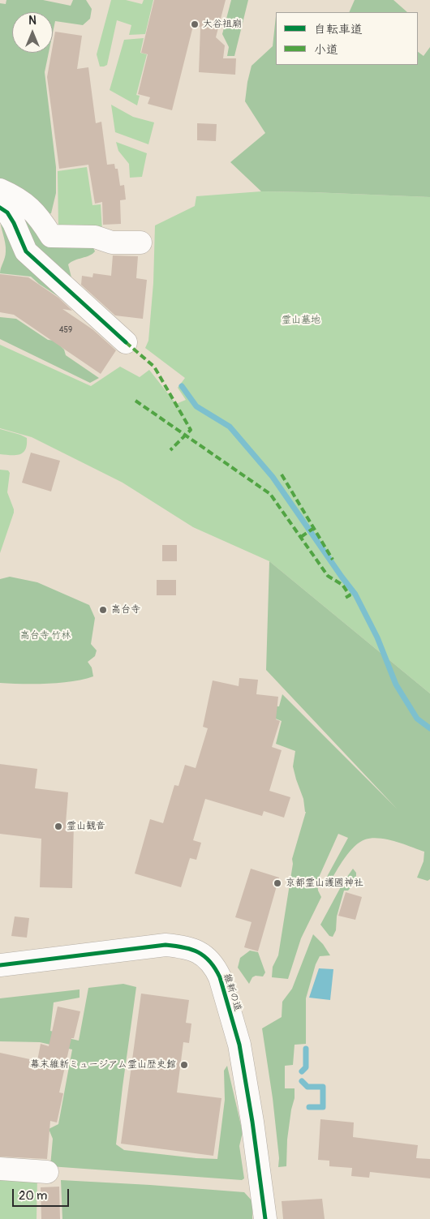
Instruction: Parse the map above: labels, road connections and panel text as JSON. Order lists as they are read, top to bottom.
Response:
{
  "streets": {
    "street": ["維新の道"]
  },
  "parks": ["霊山墓地", "高台寺 竹林"],
  "places": [
    "大谷祖廟",
    "高台寺",
    "霊山観音",
    "京都霊山護國神社",
    "幕末維新ミュージアム霊山歴史館"
  ],
  "house_numbers": ["459"],
  "legend": ["自転車道", "小道"],
  "scale_bar": "20 m",
  "north": "top"
}
